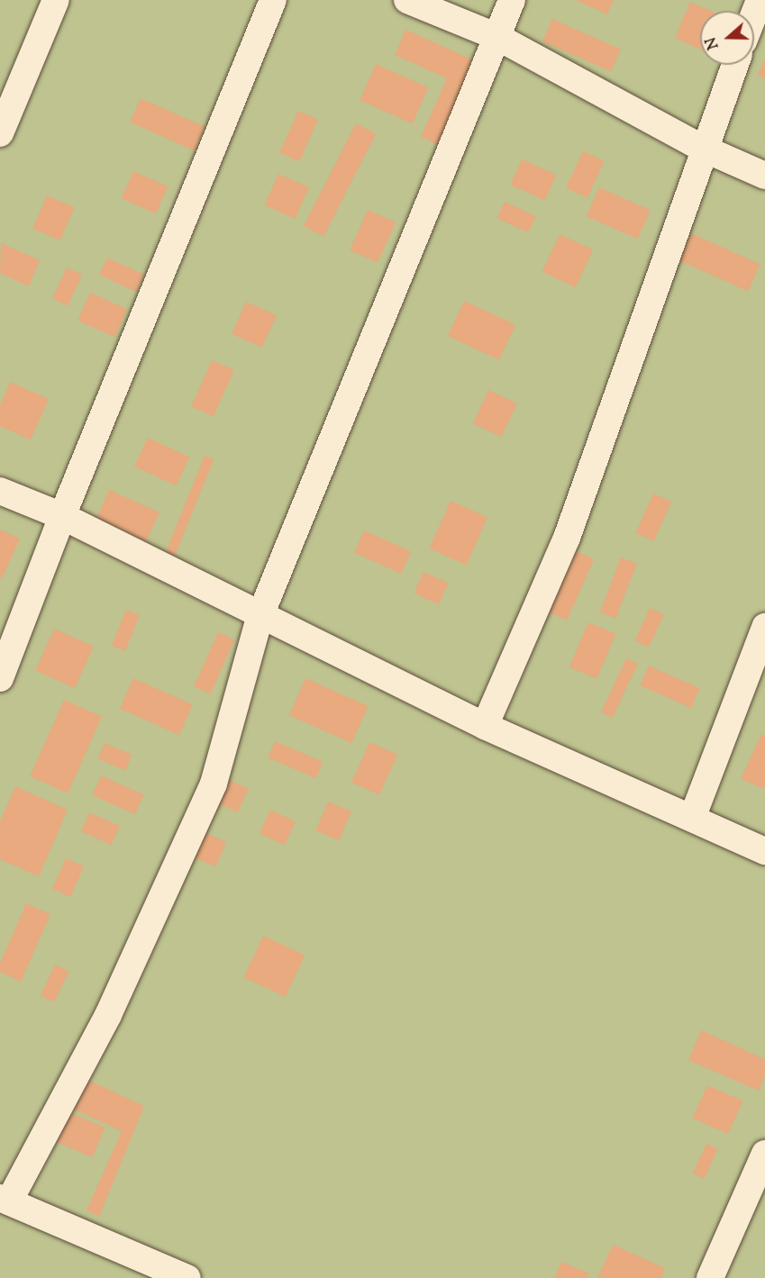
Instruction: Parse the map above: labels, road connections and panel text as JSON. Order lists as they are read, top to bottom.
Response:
{
  "north": "left"
}
